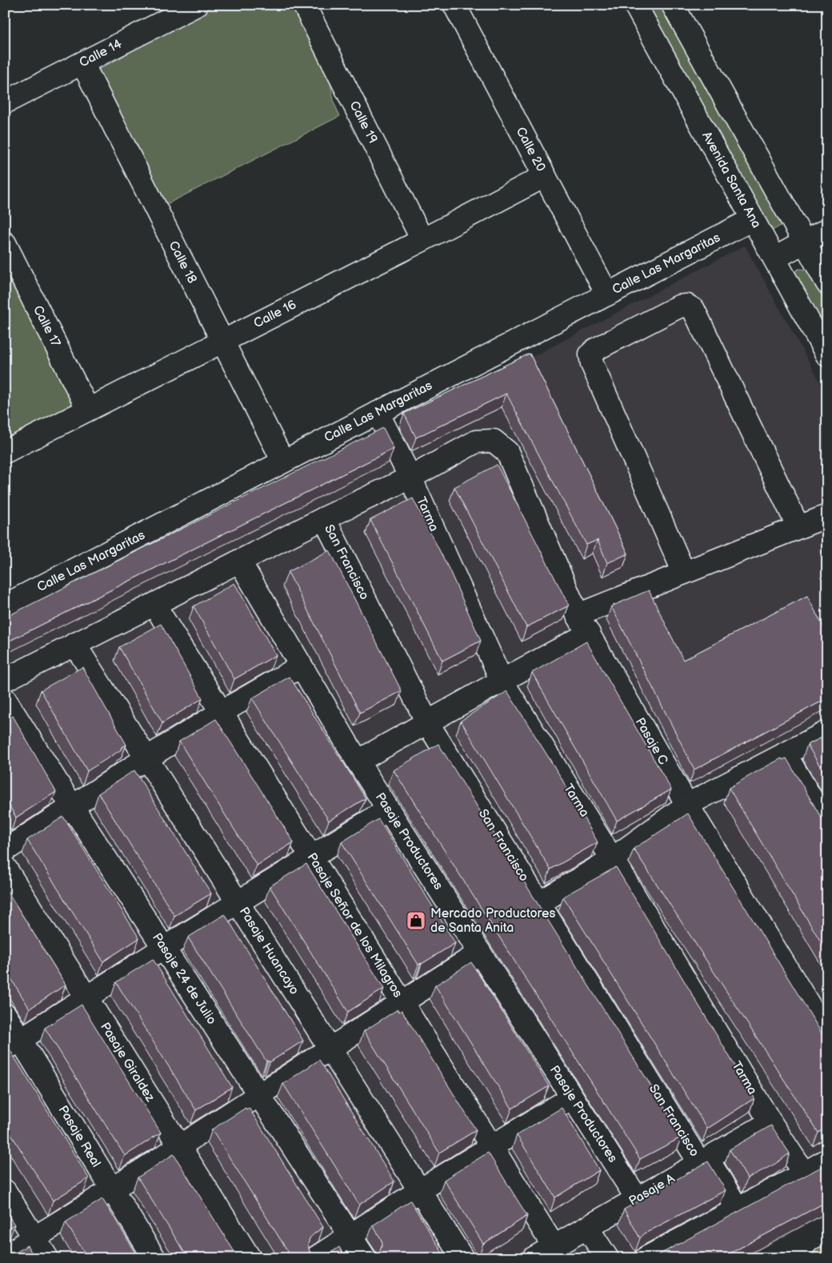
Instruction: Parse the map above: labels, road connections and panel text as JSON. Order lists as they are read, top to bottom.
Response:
{
  "streets": {
    "street": [
      "Calle 14",
      "Calle 19",
      "Calle 20",
      "Avenida Santa Ana",
      "Calle 18",
      "Calle Las Margaritas",
      "Calle 16",
      "Calle 17",
      "Tarma",
      "San Francisco",
      "Pasaje C",
      "Pasaje Productores",
      "Pasaje Señor de los Milagros",
      "Pasaje Huancayo",
      "Pasaje 24 de Julio",
      "Pasaje Giraldez",
      "Pasaje Real",
      "Pasaje A"
    ]
  },
  "crossings": [
    ["Calle 14", "Calle 18"],
    ["Calle 19", "Calle 16"],
    ["Calle 20", "Calle Las Margaritas"],
    ["Calle 20", "Calle 16"],
    ["Avenida Santa Ana", "Calle Las Margaritas"],
    ["Calle 18", "Calle Las Margaritas"],
    ["Calle 18", "Calle 16"],
    ["Calle Las Margaritas", "Tarma"],
    ["Calle 16", "Calle 17"],
    ["Tarma", "Pasaje C"],
    ["Tarma", "Pasaje A"],
    ["San Francisco", "Pasaje A"],
    ["Pasaje Productores", "Pasaje A"],
    ["Pasaje Señor de los Milagros", "Pasaje A"]
  ],
  "places": {
    "shop": ["Mercado Productores de Santa Anita"]
  }
}
